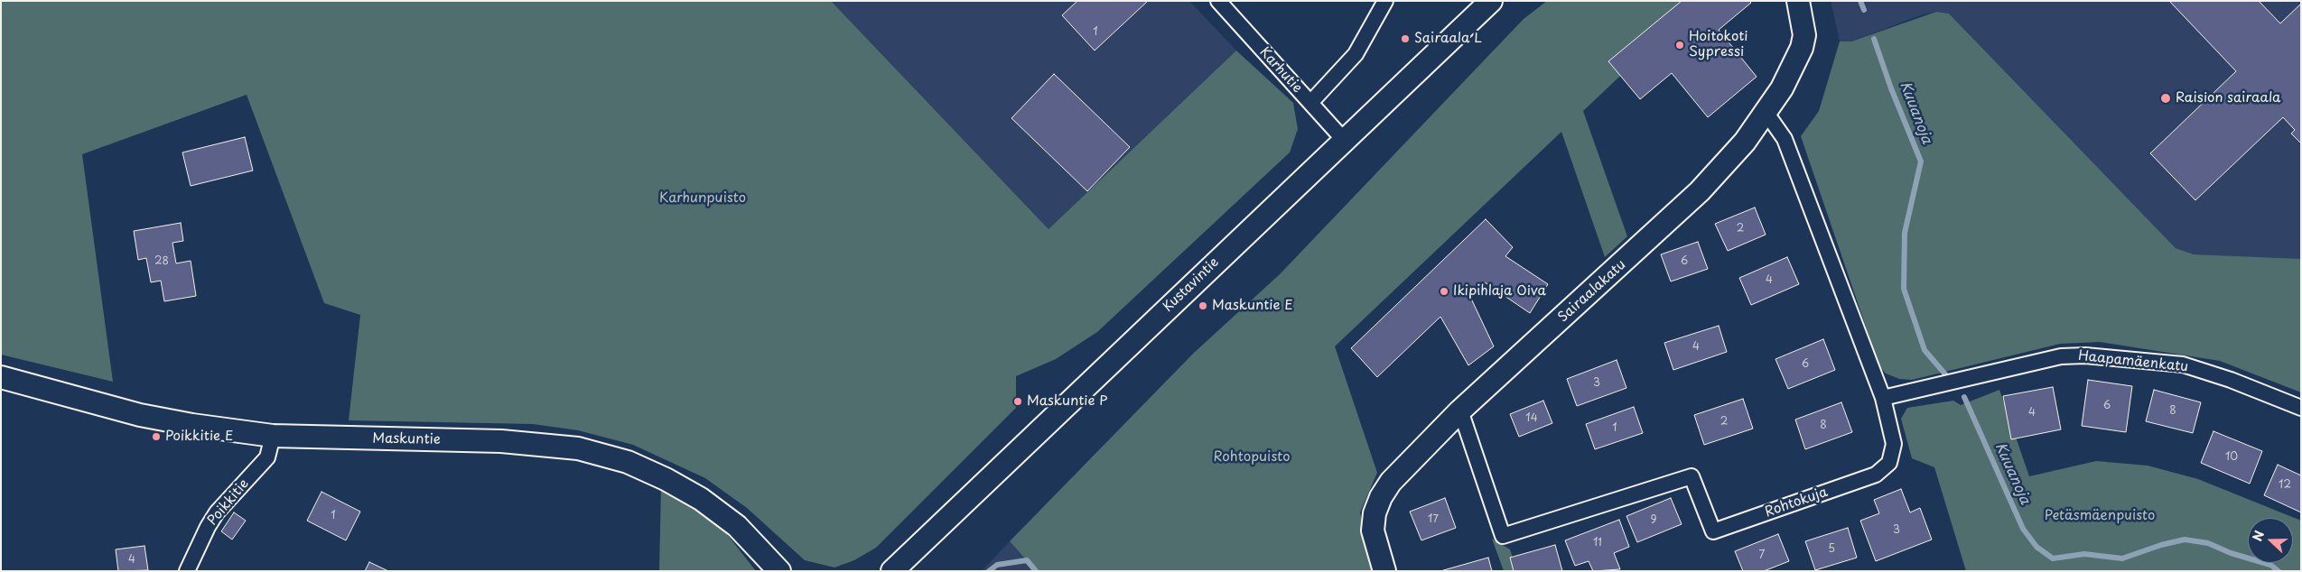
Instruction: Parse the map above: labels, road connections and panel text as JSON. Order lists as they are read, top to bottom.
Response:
{
  "streets": {
    "street": [
      "Karhutie",
      "Kustavintie",
      "Sairaalakatu",
      "Haapamäenkatu",
      "Maskuntie",
      "Poikkitie",
      "Rohtokuja"
    ]
  },
  "crossings": [
    ["Karhutie", "Kustavintie"],
    ["Sairaalakatu", "Rohtokuja"],
    ["Haapamäenkatu", "Rohtokuja"],
    ["Maskuntie", "Poikkitie"]
  ],
  "water": ["Kuuanoja"],
  "parks": ["Karhunpuisto", "Rohtopuisto", "Petäsmäenpuisto"],
  "places": [
    "Sairaala L",
    "Hoitokoti Sypressi",
    "Raision sairaala",
    "Ikipihlaja Oiva",
    "Maskuntie E",
    "Maskuntie P",
    "Poikkitie E"
  ],
  "house_numbers": [
    "1",
    "2",
    "28",
    "6",
    "4",
    "4",
    "6",
    "3",
    "6",
    "8",
    "4",
    "14",
    "2",
    "8",
    "1",
    "10",
    "12",
    "1",
    "17",
    "9",
    "3",
    "11",
    "5",
    "7",
    "4"
  ],
  "north": "left"
}
